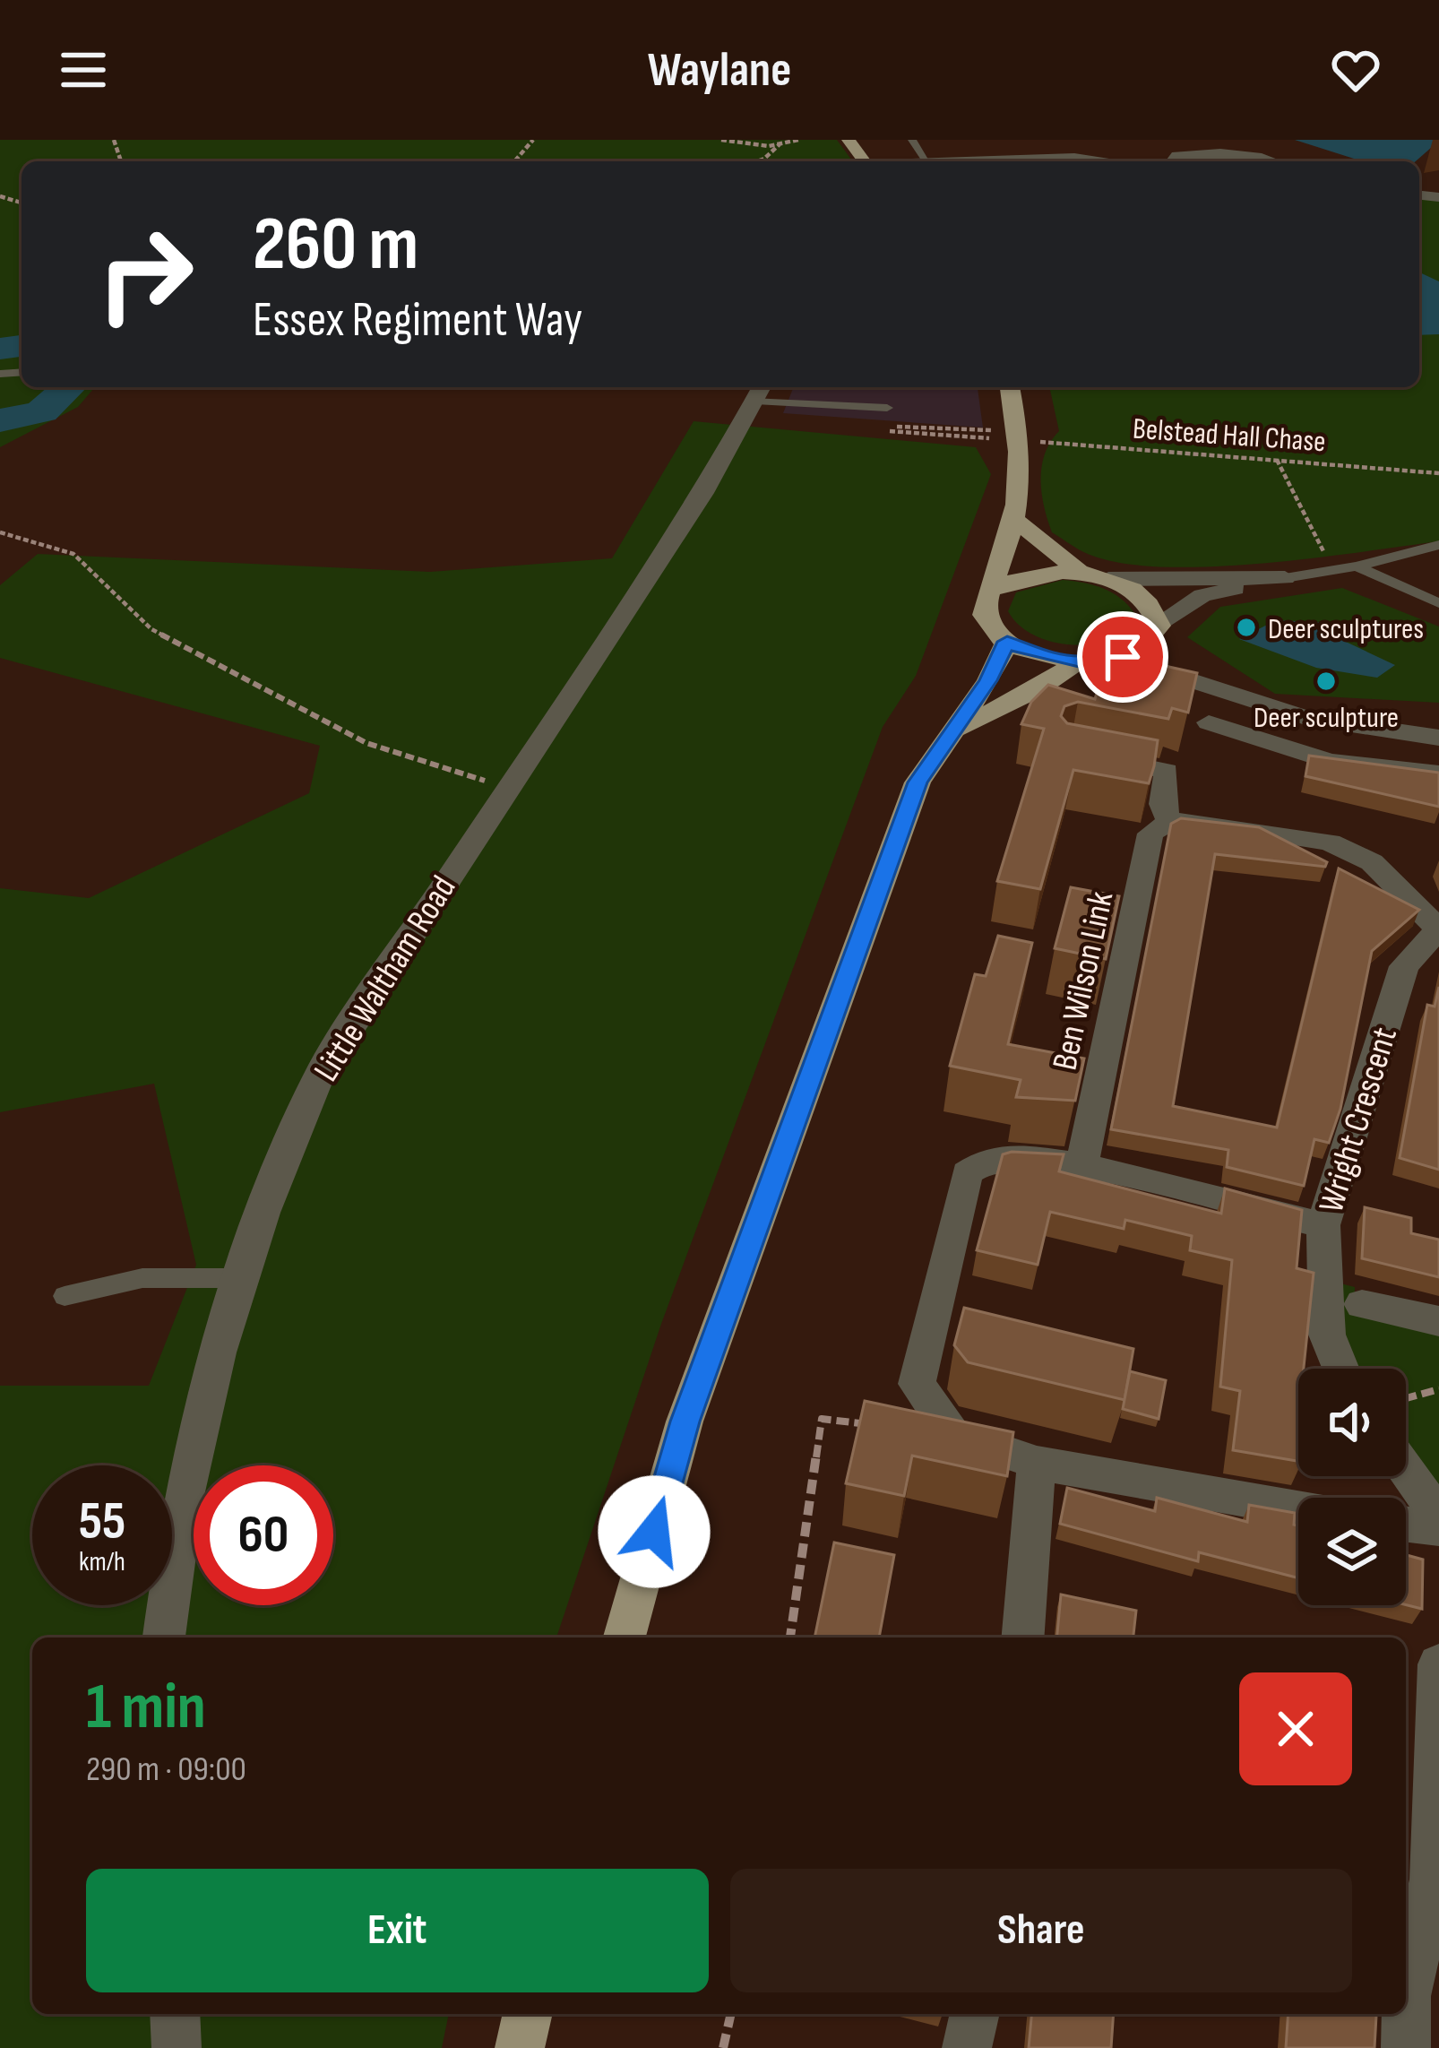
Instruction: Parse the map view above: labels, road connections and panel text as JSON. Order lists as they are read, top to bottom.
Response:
{
  "streets": {
    "street": ["Little Waltham Road", "Ben Wilson Link", "Wright Crescent"],
    "path": ["Belstead Hall Chase"]
  },
  "places": ["Deer sculptures", "Deer sculpture"],
  "page": {
    "header": "Waylane",
    "turn": ["260 m", "Essex Regiment Way"],
    "speed": "55 km/h",
    "limit": "60",
    "heading": ["1 min", "290 m · 09:00"],
    "buttons": ["Exit", "Share"]
  }
}
